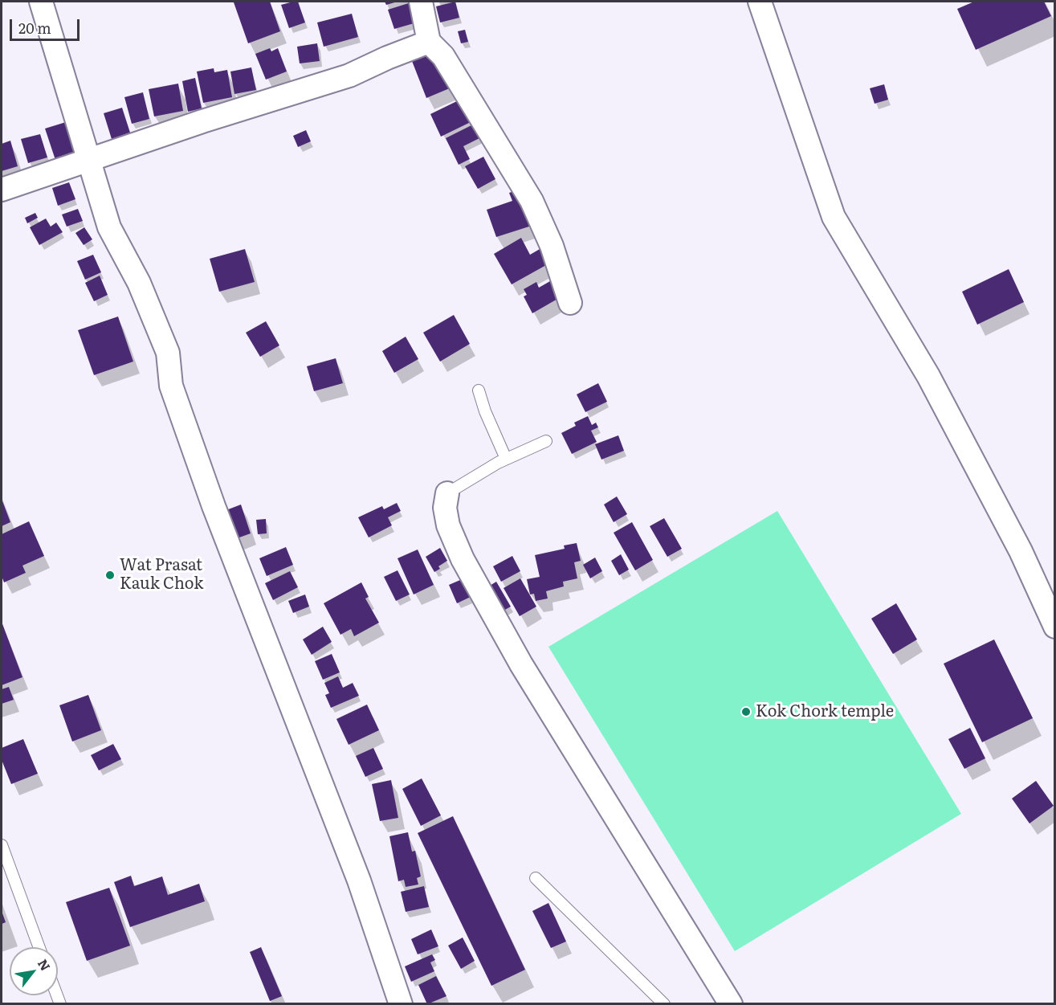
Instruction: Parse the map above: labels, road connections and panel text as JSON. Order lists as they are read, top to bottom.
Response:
{
  "places": ["Wat Prasat Kauk Chok", "Kok Chork temple"],
  "scale_bar": "20 m",
  "north": "top right"
}
